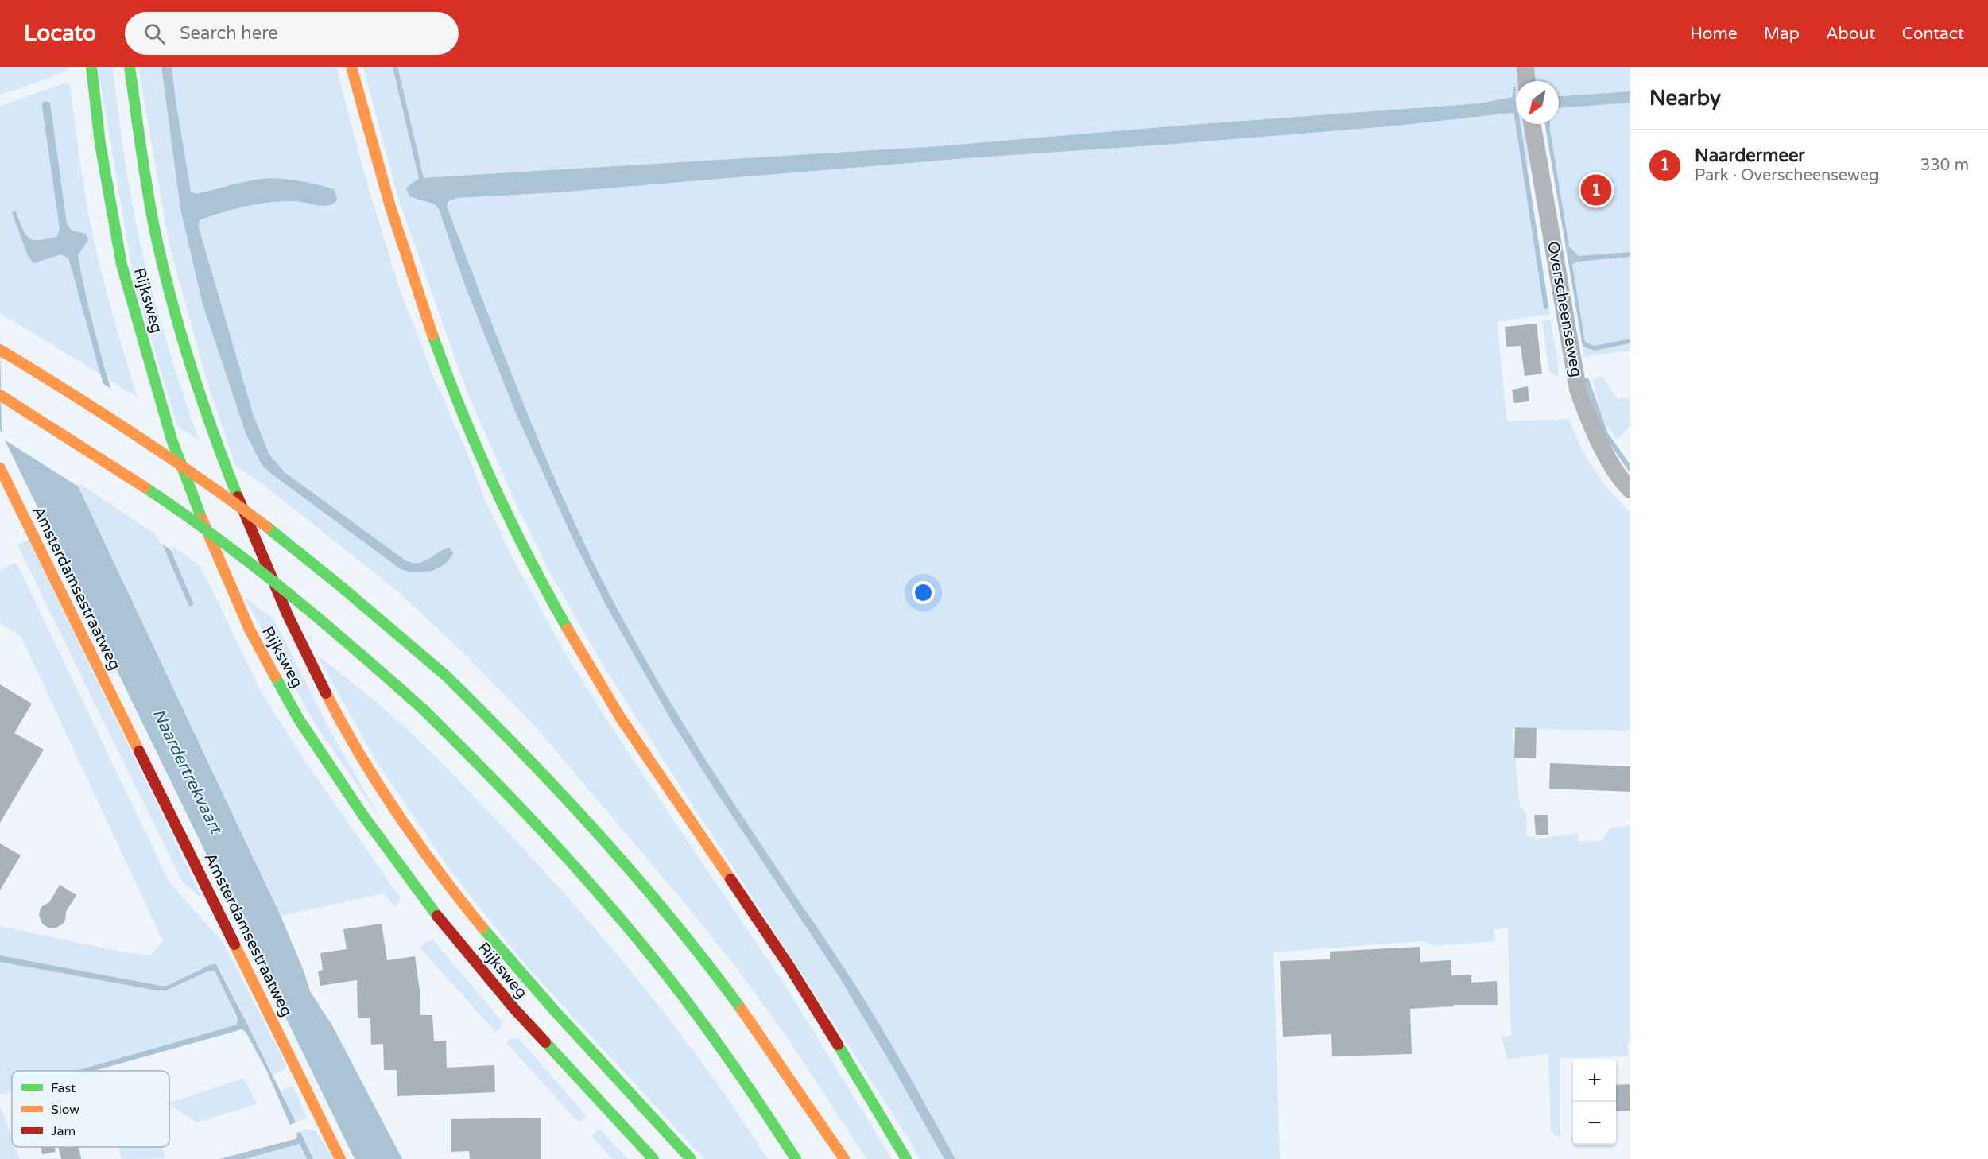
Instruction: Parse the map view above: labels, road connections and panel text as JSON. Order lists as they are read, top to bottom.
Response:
{
  "streets": {
    "main road": ["Rijksweg", "Amsterdamsestraatweg"],
    "street": ["Overscheenseweg"]
  },
  "water": ["Naardertrekvaart"],
  "legend": ["Fast", "Slow", "Jam"],
  "north": "bottom left",
  "page": {
    "header": "Locato",
    "search": "Search here",
    "nav": [
      "Home",
      "Map",
      "About",
      "Contact"
    ],
    "heading": "Nearby",
    "list": [
      {
        "mark": "1",
        "name": "Naardermeer",
        "note": "Park · Overscheenseweg",
        "value": "330 m"
      }
    ],
    "pins": "1",
    "map_buttons": ["+", "−"]
  }
}
